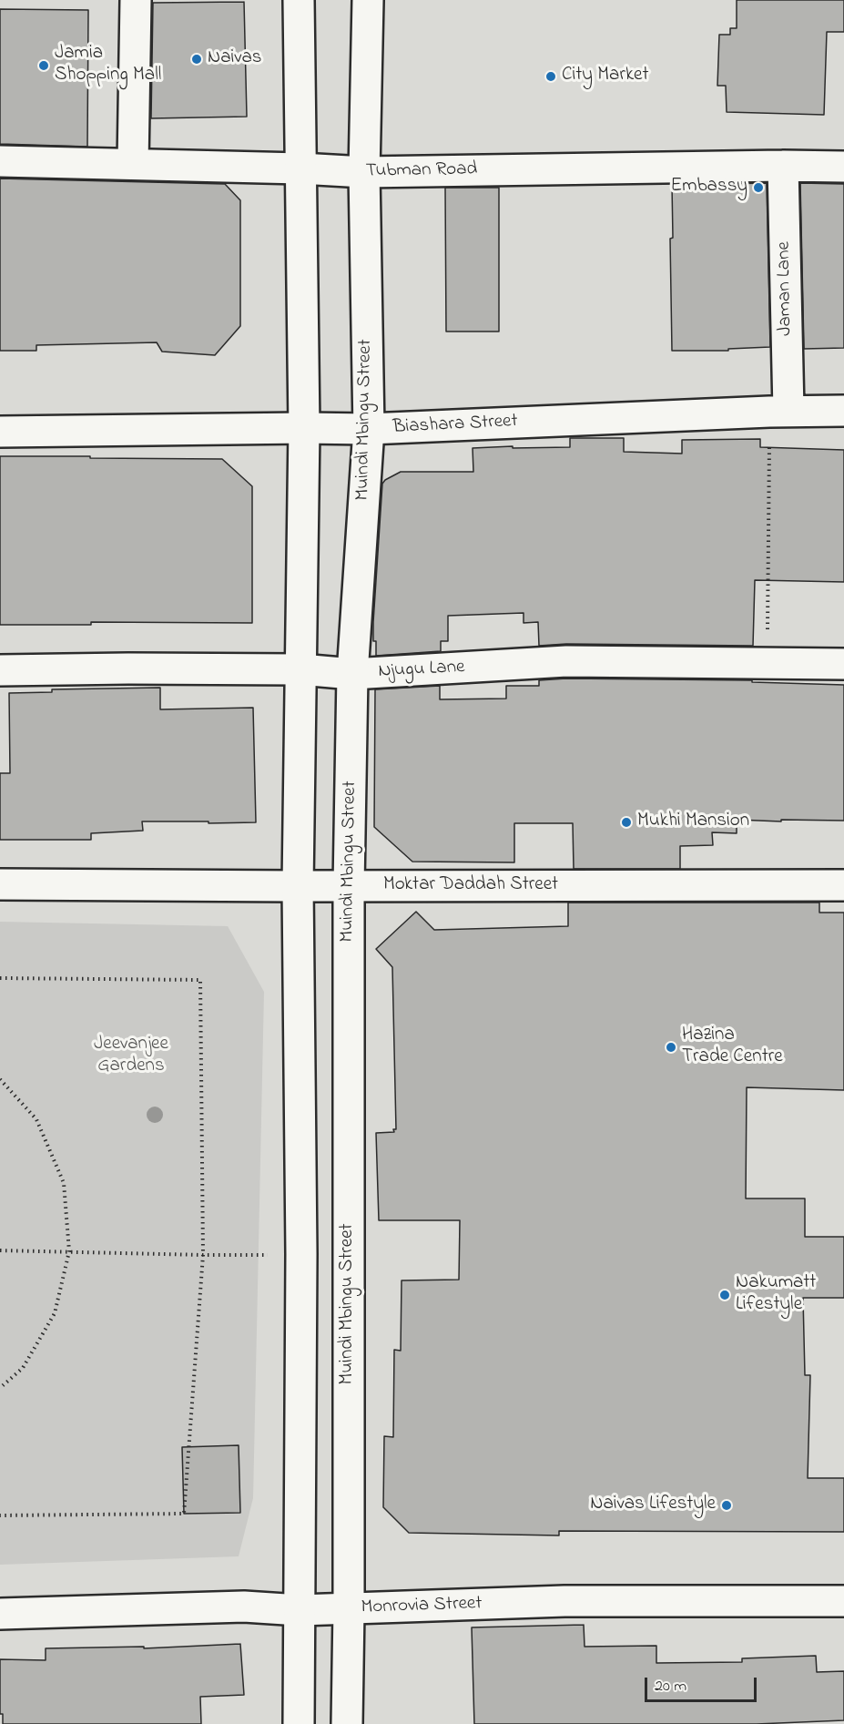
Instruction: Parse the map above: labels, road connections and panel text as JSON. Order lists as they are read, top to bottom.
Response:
{
  "streets": {
    "street": [
      "Tubman Road",
      "Jaman Lane",
      "Muindi Mbingu Street",
      "Biashara Street",
      "Njugu Lane",
      "Moktar Daddah Street",
      "Monrovia Street"
    ]
  },
  "crossings": [
    ["Tubman Road", "Jaman Lane"],
    ["Tubman Road", "Muindi Mbingu Street"],
    ["Jaman Lane", "Biashara Street"],
    ["Muindi Mbingu Street", "Biashara Street"],
    ["Muindi Mbingu Street", "Njugu Lane"],
    ["Muindi Mbingu Street", "Moktar Daddah Street"],
    ["Muindi Mbingu Street", "Monrovia Street"]
  ],
  "parks": ["Jeevanjee Gardens"],
  "places": [
    "Naivas",
    "Jamia Shopping Mall",
    "City Market",
    "Embassy",
    "Mukhi Mansion",
    "Hazina Trade Centre",
    "Nakumatt Lifestyle",
    "Naivas Lifestyle"
  ],
  "scale_bar": "20 m"
}
